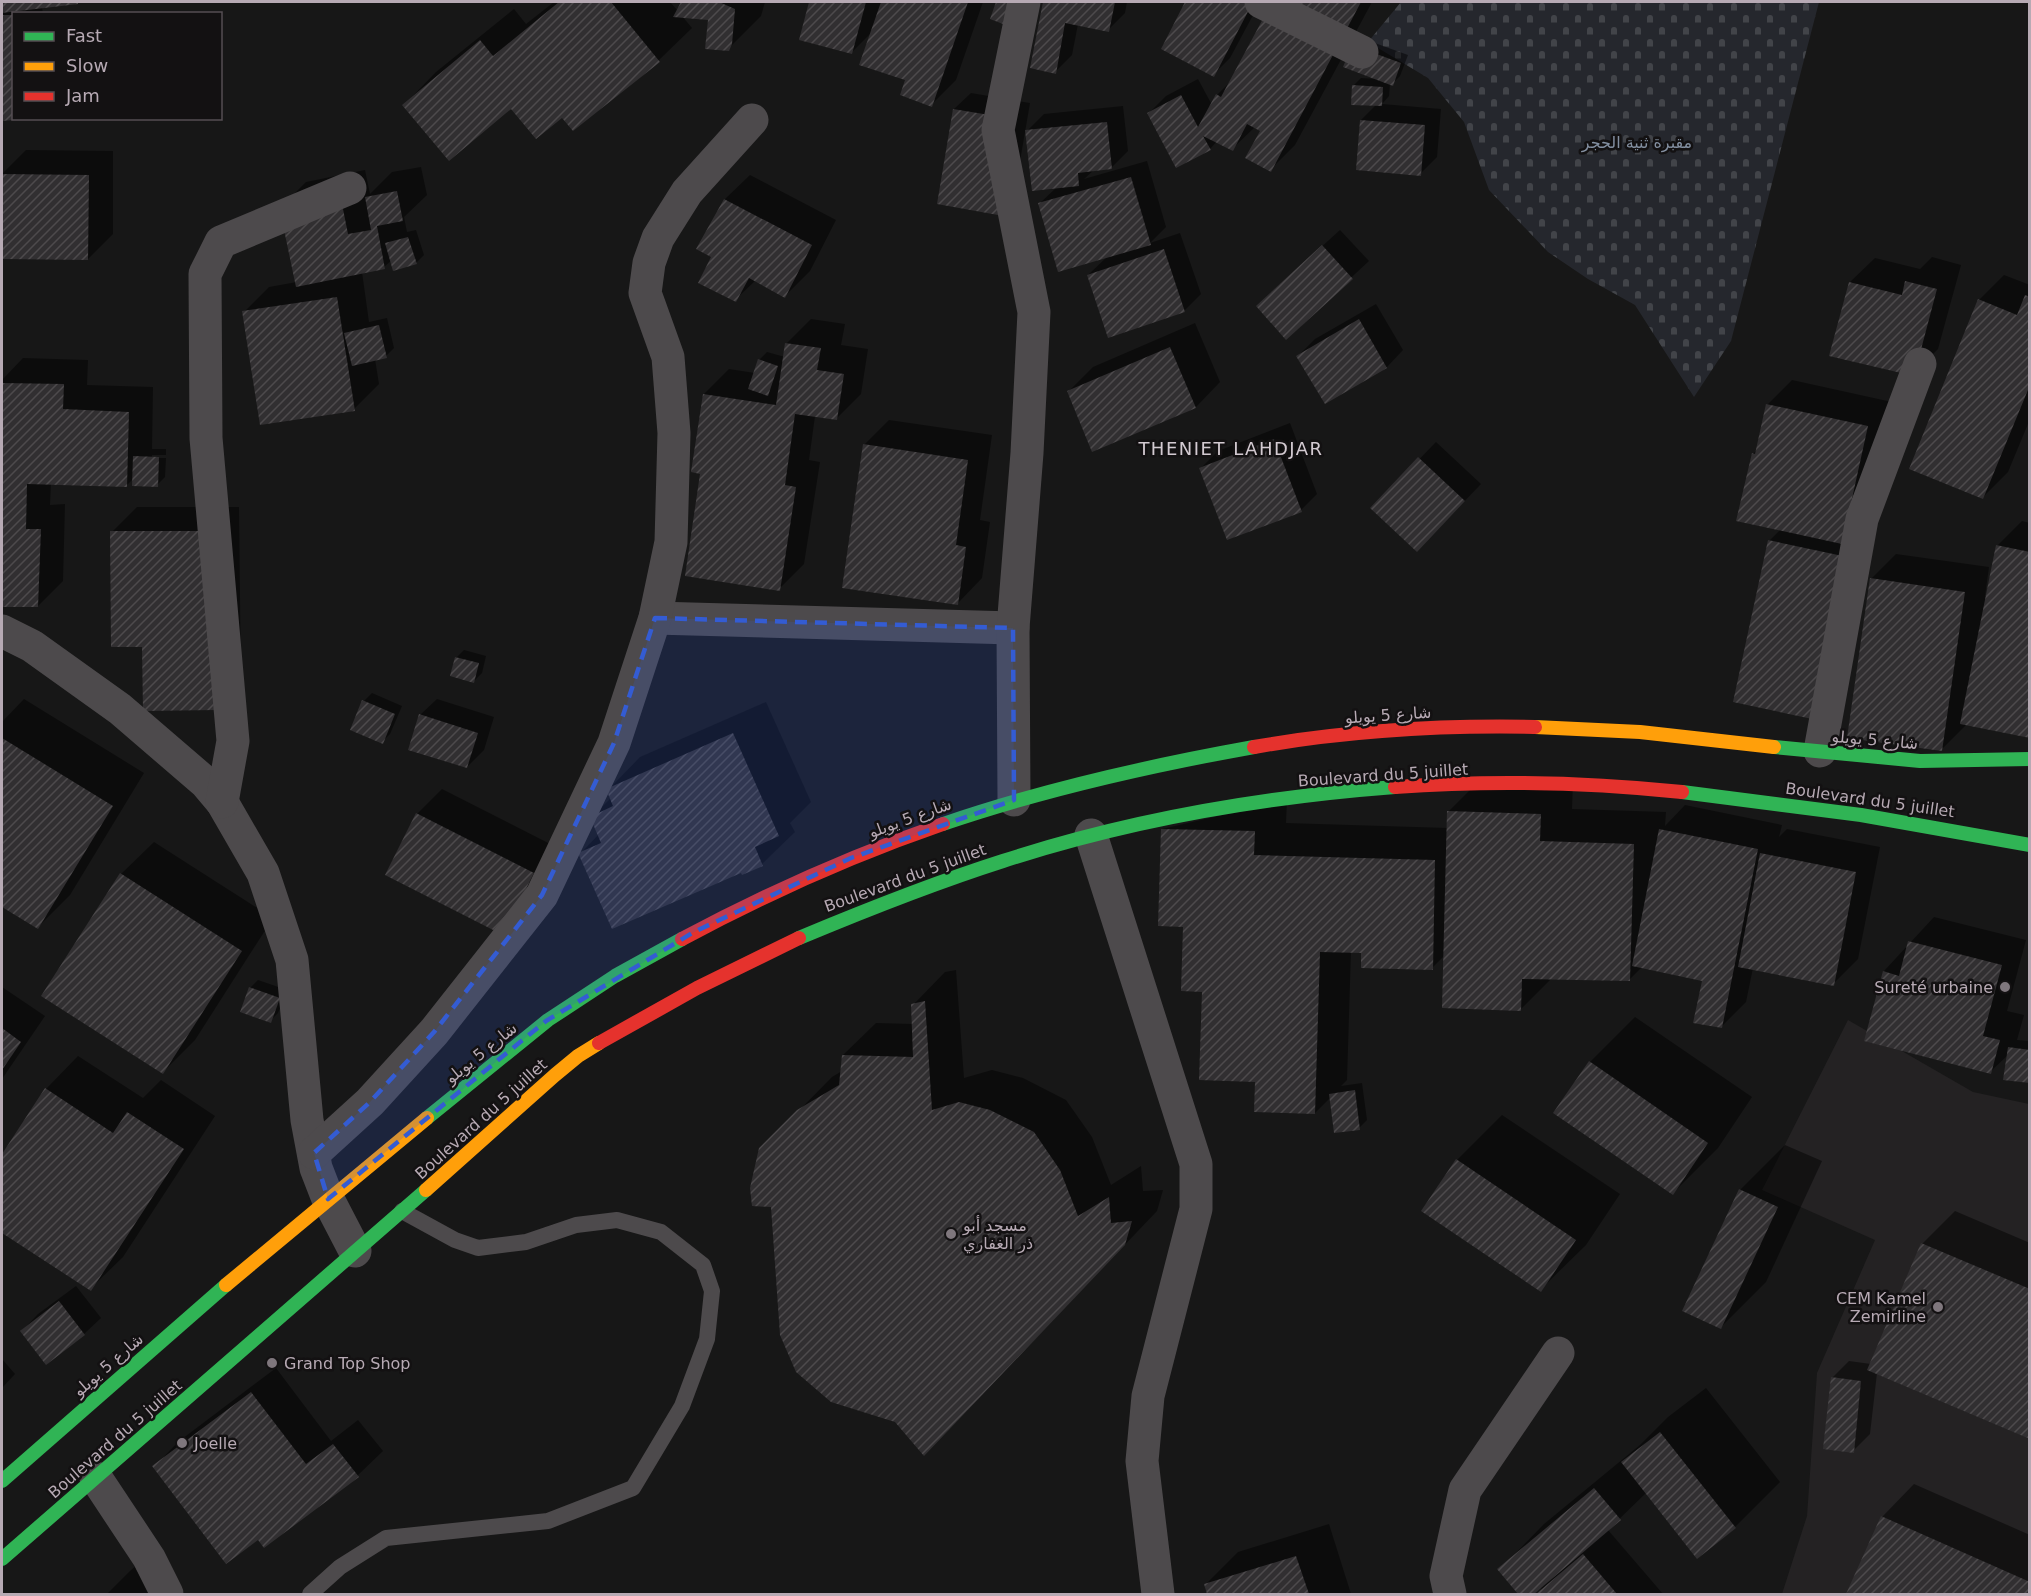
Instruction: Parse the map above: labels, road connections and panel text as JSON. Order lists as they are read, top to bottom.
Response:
{
  "streets": {
    "main road": ["شارع 5 يويلو", "Boulevard du 5 juillet"]
  },
  "districts": ["THENIET LAHDJAR"],
  "parks": ["مقبرة ثنية الحجر"],
  "places": [
    "Sureté urbaine",
    "مسجد أبو ذر الغفاري",
    "CEM Kamel Zemirline",
    "Grand Top Shop",
    "Joelle"
  ],
  "legend": ["Fast", "Slow", "Jam"]
}
